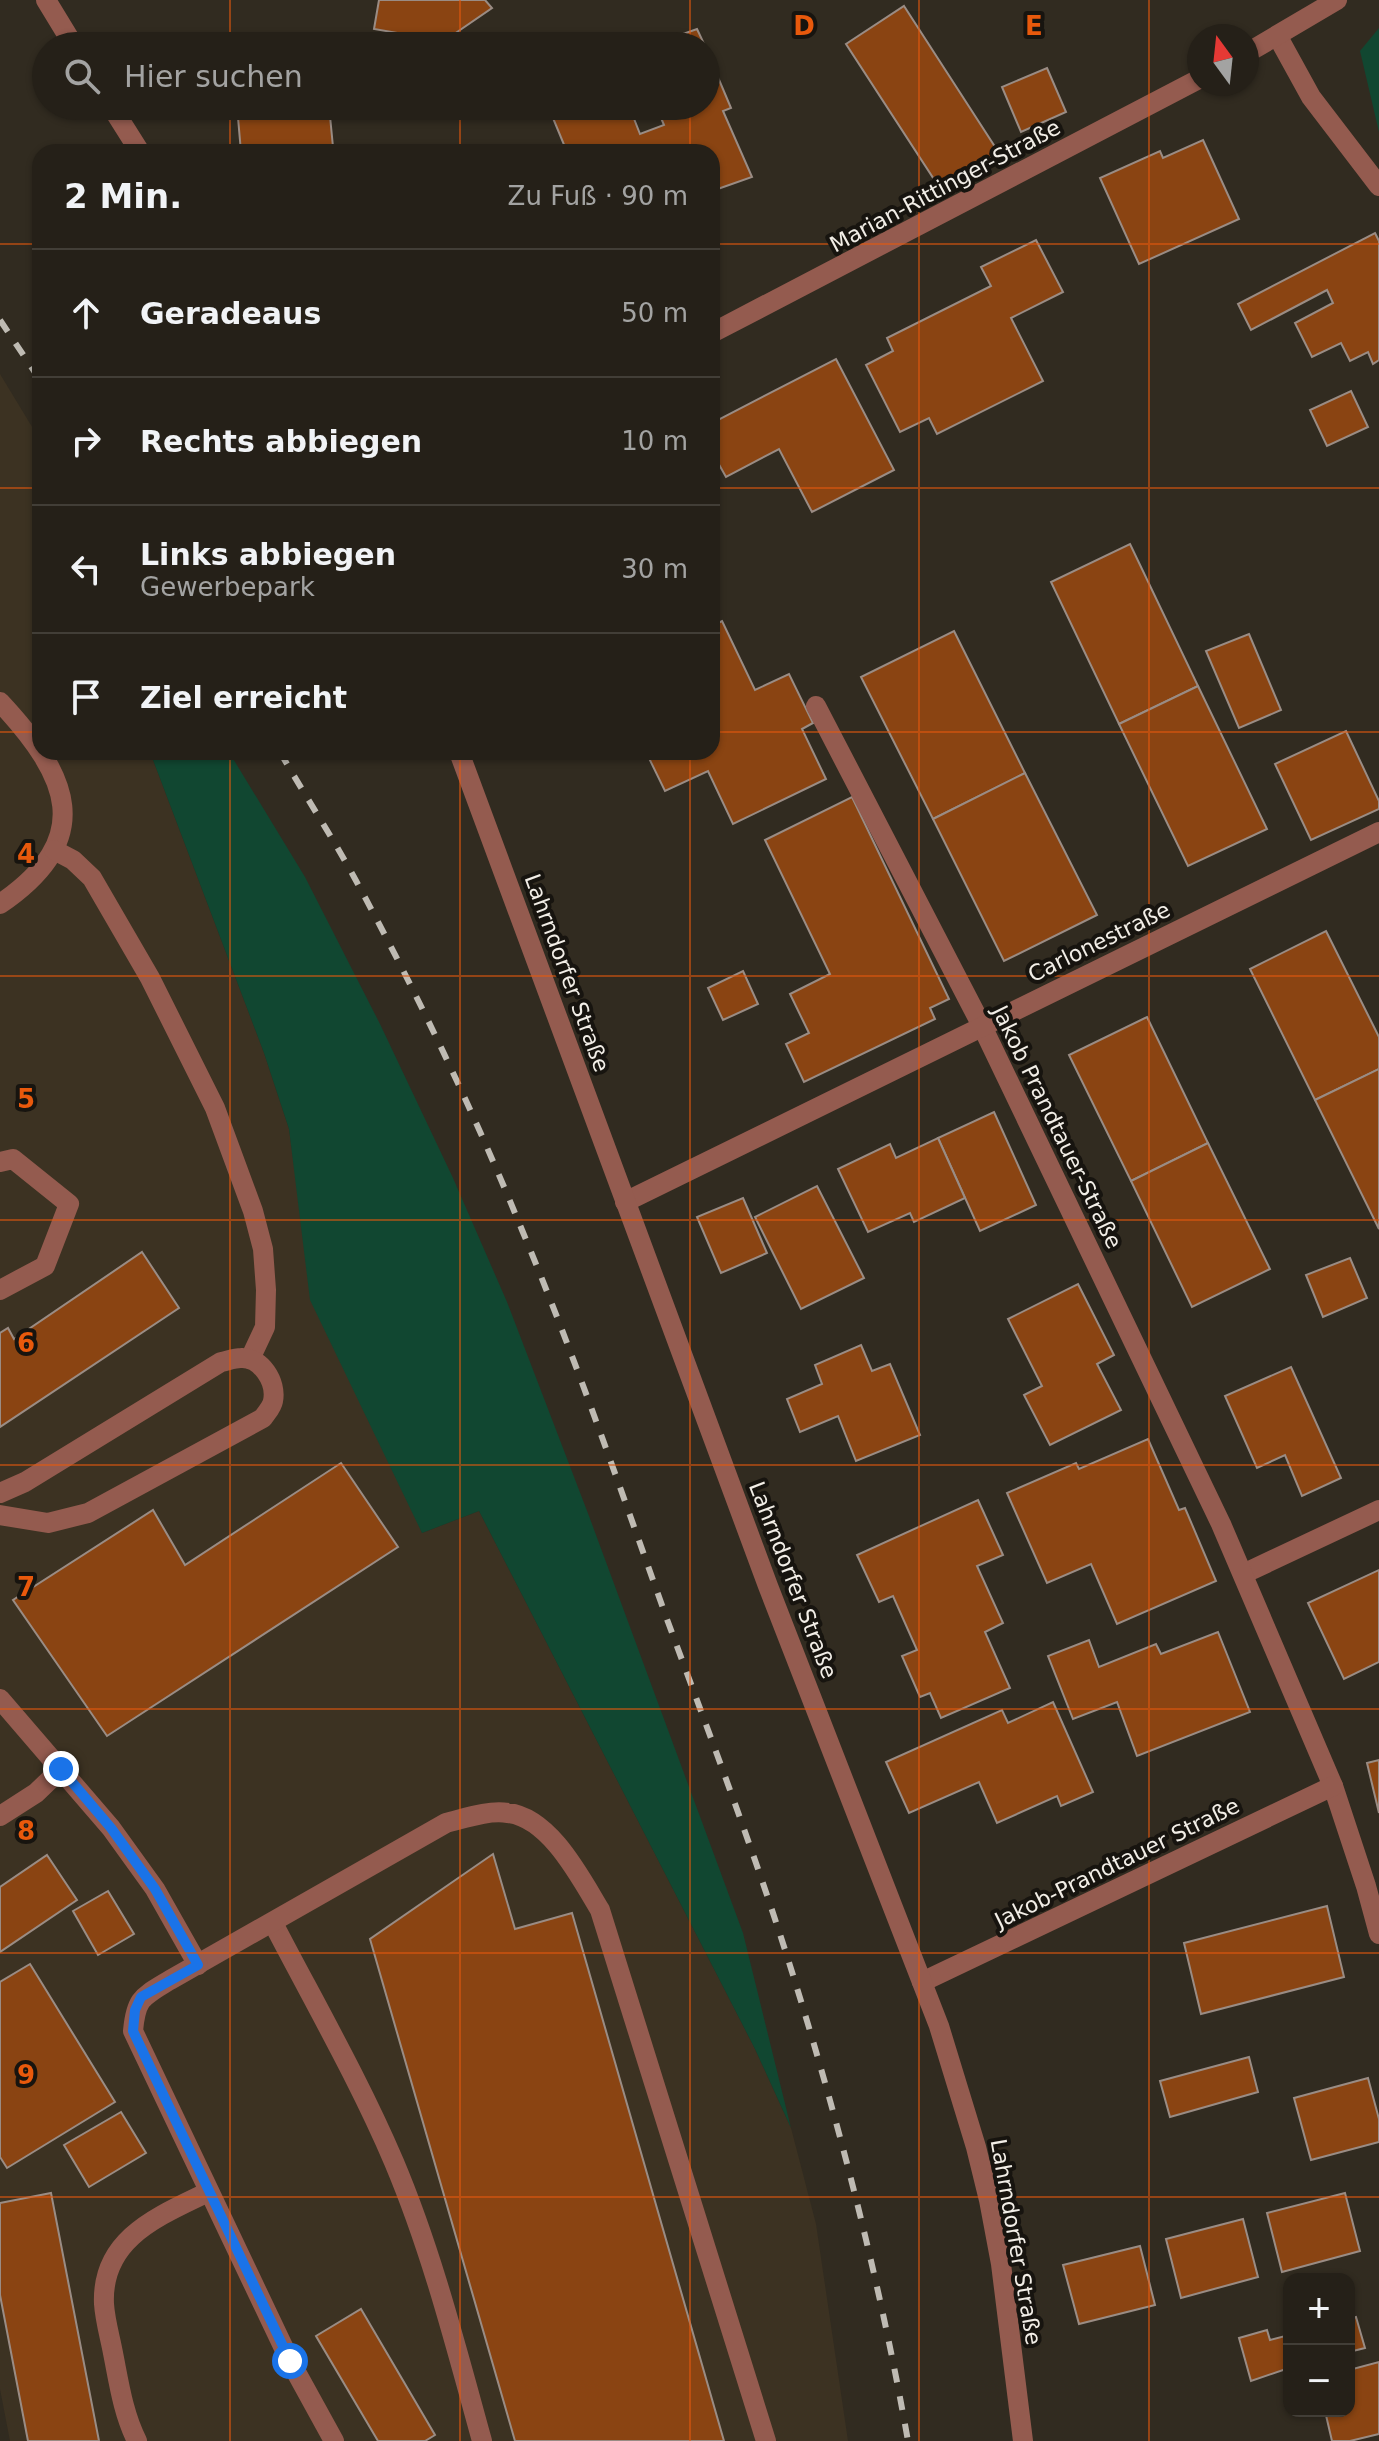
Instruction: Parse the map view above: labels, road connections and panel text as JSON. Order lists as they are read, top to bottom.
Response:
{
  "streets": {
    "street": [
      "Marian-Rittinger-Straße",
      "Carlonestraße",
      "Lahrndorfer Straße",
      "Jakob Prandtauer-Straße",
      "Jakob-Prandtauer Straße"
    ]
  },
  "crossings": [
    ["Carlonestraße", "Lahrndorfer Straße"],
    ["Carlonestraße", "Jakob Prandtauer-Straße"],
    ["Lahrndorfer Straße", "Jakob-Prandtauer Straße"],
    ["Jakob Prandtauer-Straße", "Jakob-Prandtauer Straße"]
  ],
  "north": "top",
  "page": {
    "search": "Hier suchen",
    "heading": ["2 Min.", "Zu Fuß · 90 m"],
    "list": [
      ["Geradeaus", "50 m"],
      ["Rechts abbiegen", "10 m"],
      ["Links abbiegen", "Gewerbepark", "30 m"],
      "Ziel erreicht"
    ],
    "map_buttons": ["+", "−"]
  },
  "grid": {
    "columns": ["D", "E"],
    "rows": [
      "4",
      "5",
      "6",
      "7",
      "8",
      "9"
    ]
  }
}
